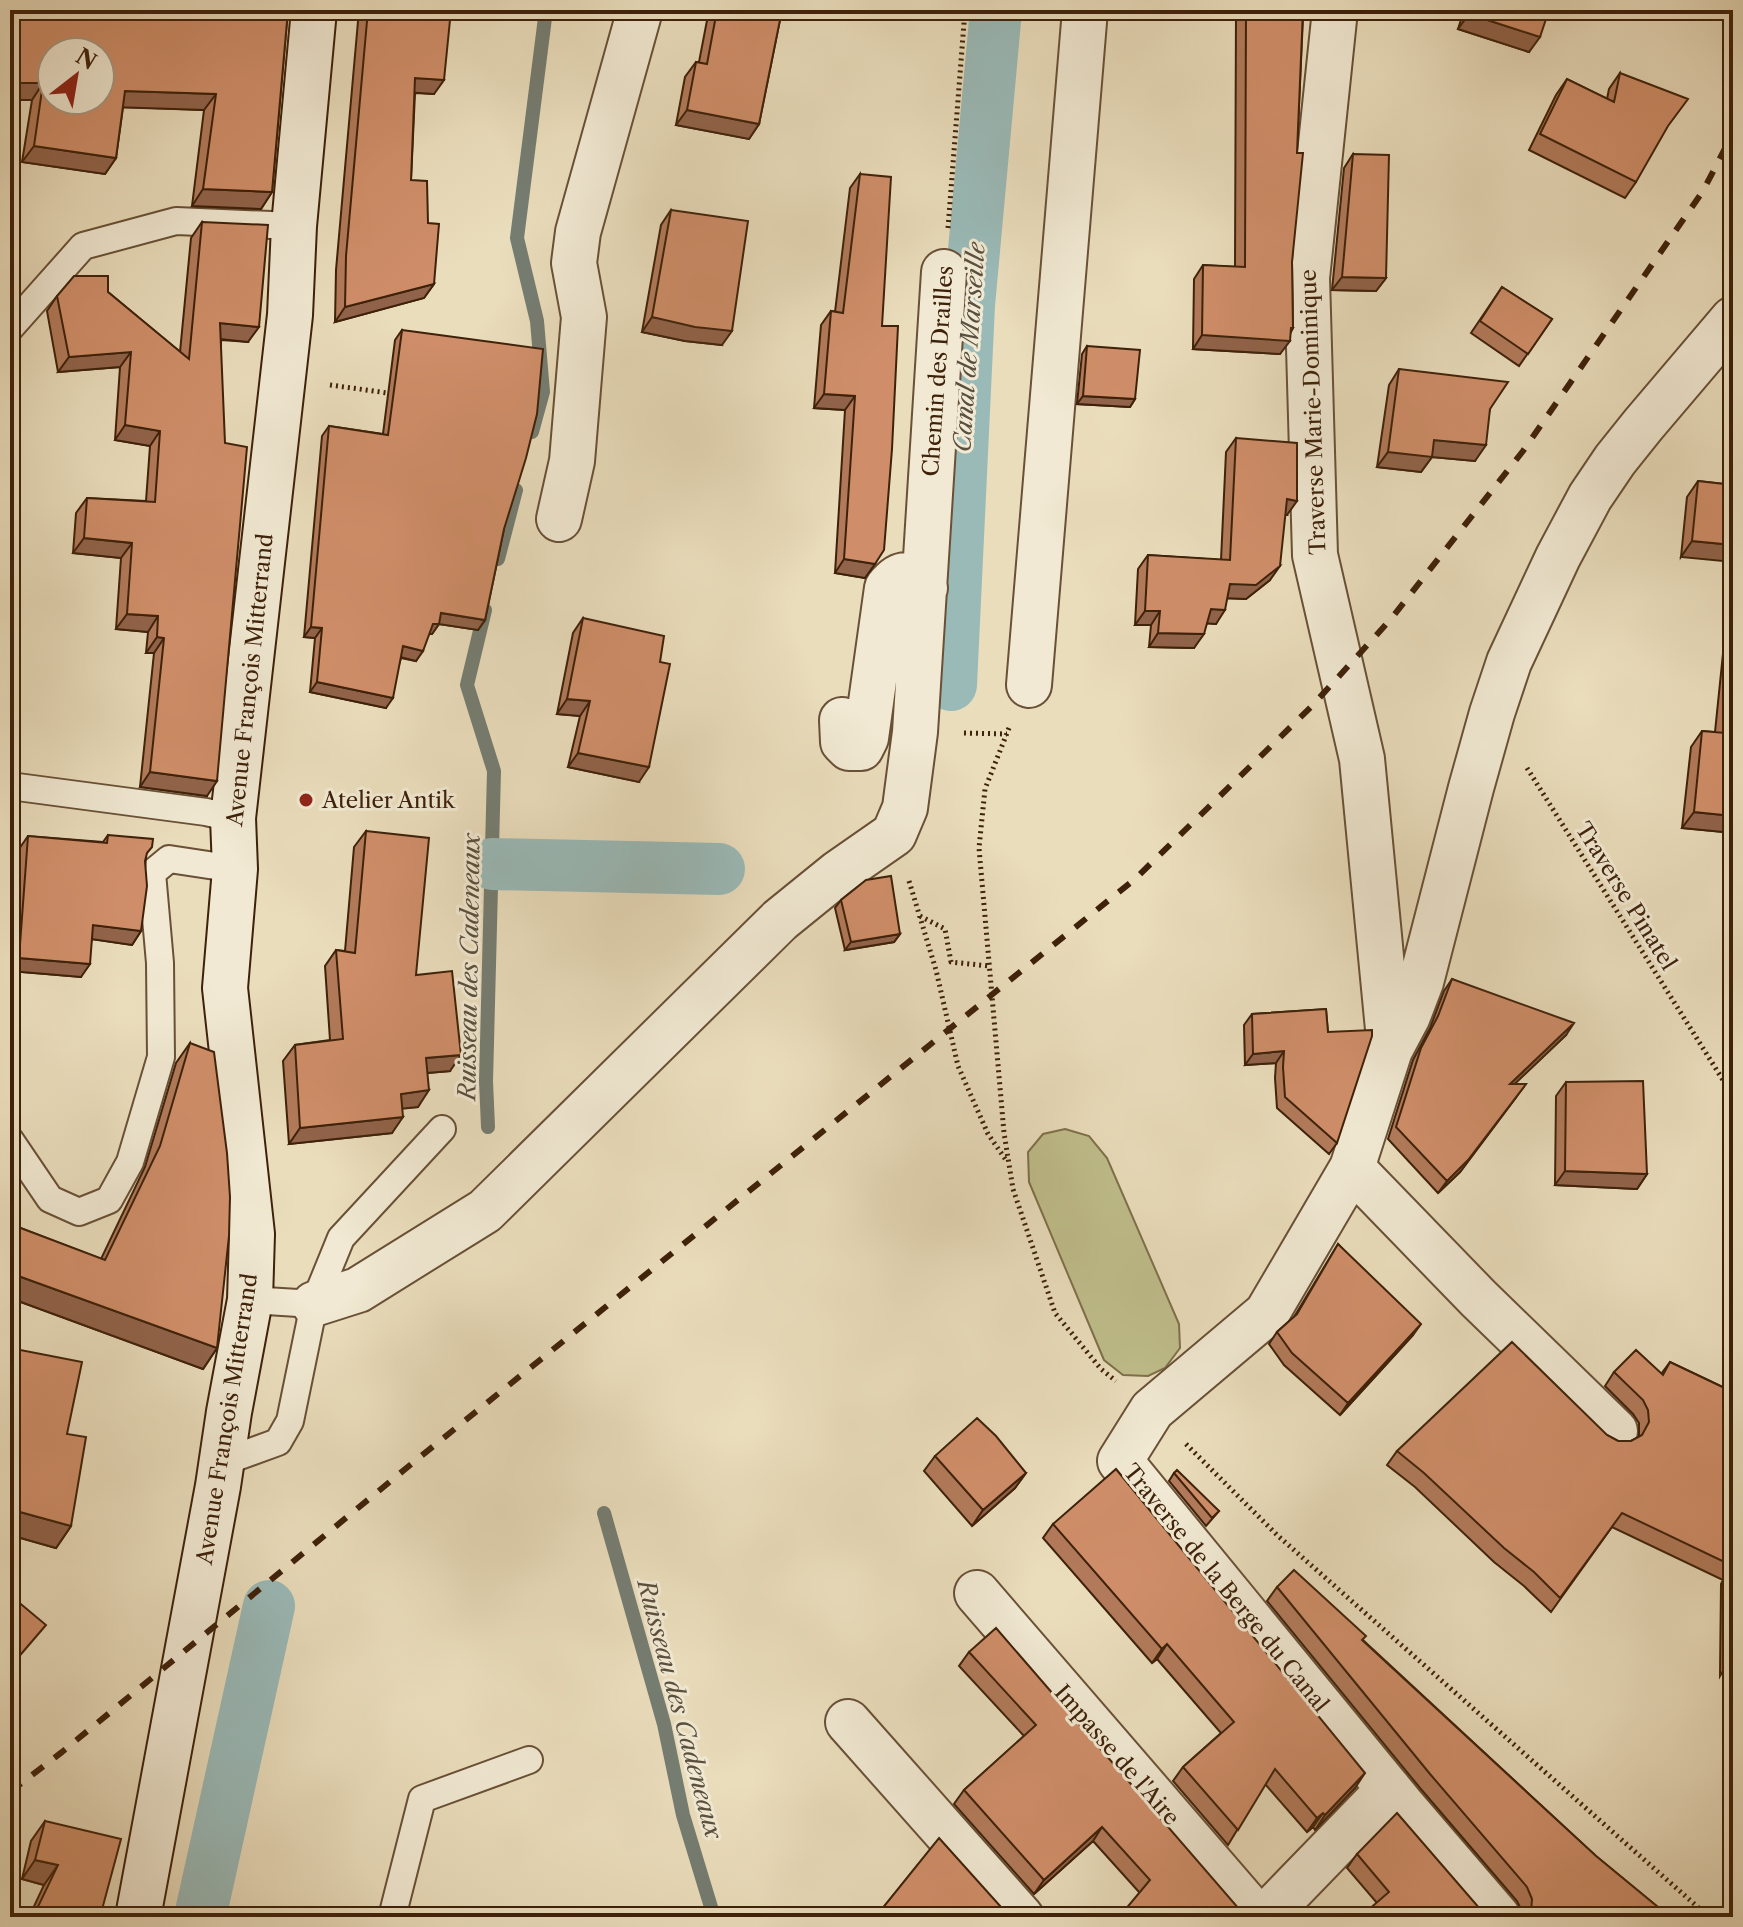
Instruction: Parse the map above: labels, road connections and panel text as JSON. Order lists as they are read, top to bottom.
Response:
{
  "streets": {
    "street": [
      "Chemin des Drailles",
      "Traverse Marie-Dominique",
      "Avenue François Mitterrand",
      "Traverse de la Berge du Canal",
      "Impasse de l'Aire"
    ],
    "path": ["Traverse Pinatel"]
  },
  "crossings": [
    ["Traverse Marie-Dominique", "Traverse de la Berge du Canal"]
  ],
  "water": ["Canal de Marseille", "Ruisseau des Cadeneaux"],
  "places": ["Atelier Antik"],
  "north": "top right"
}
